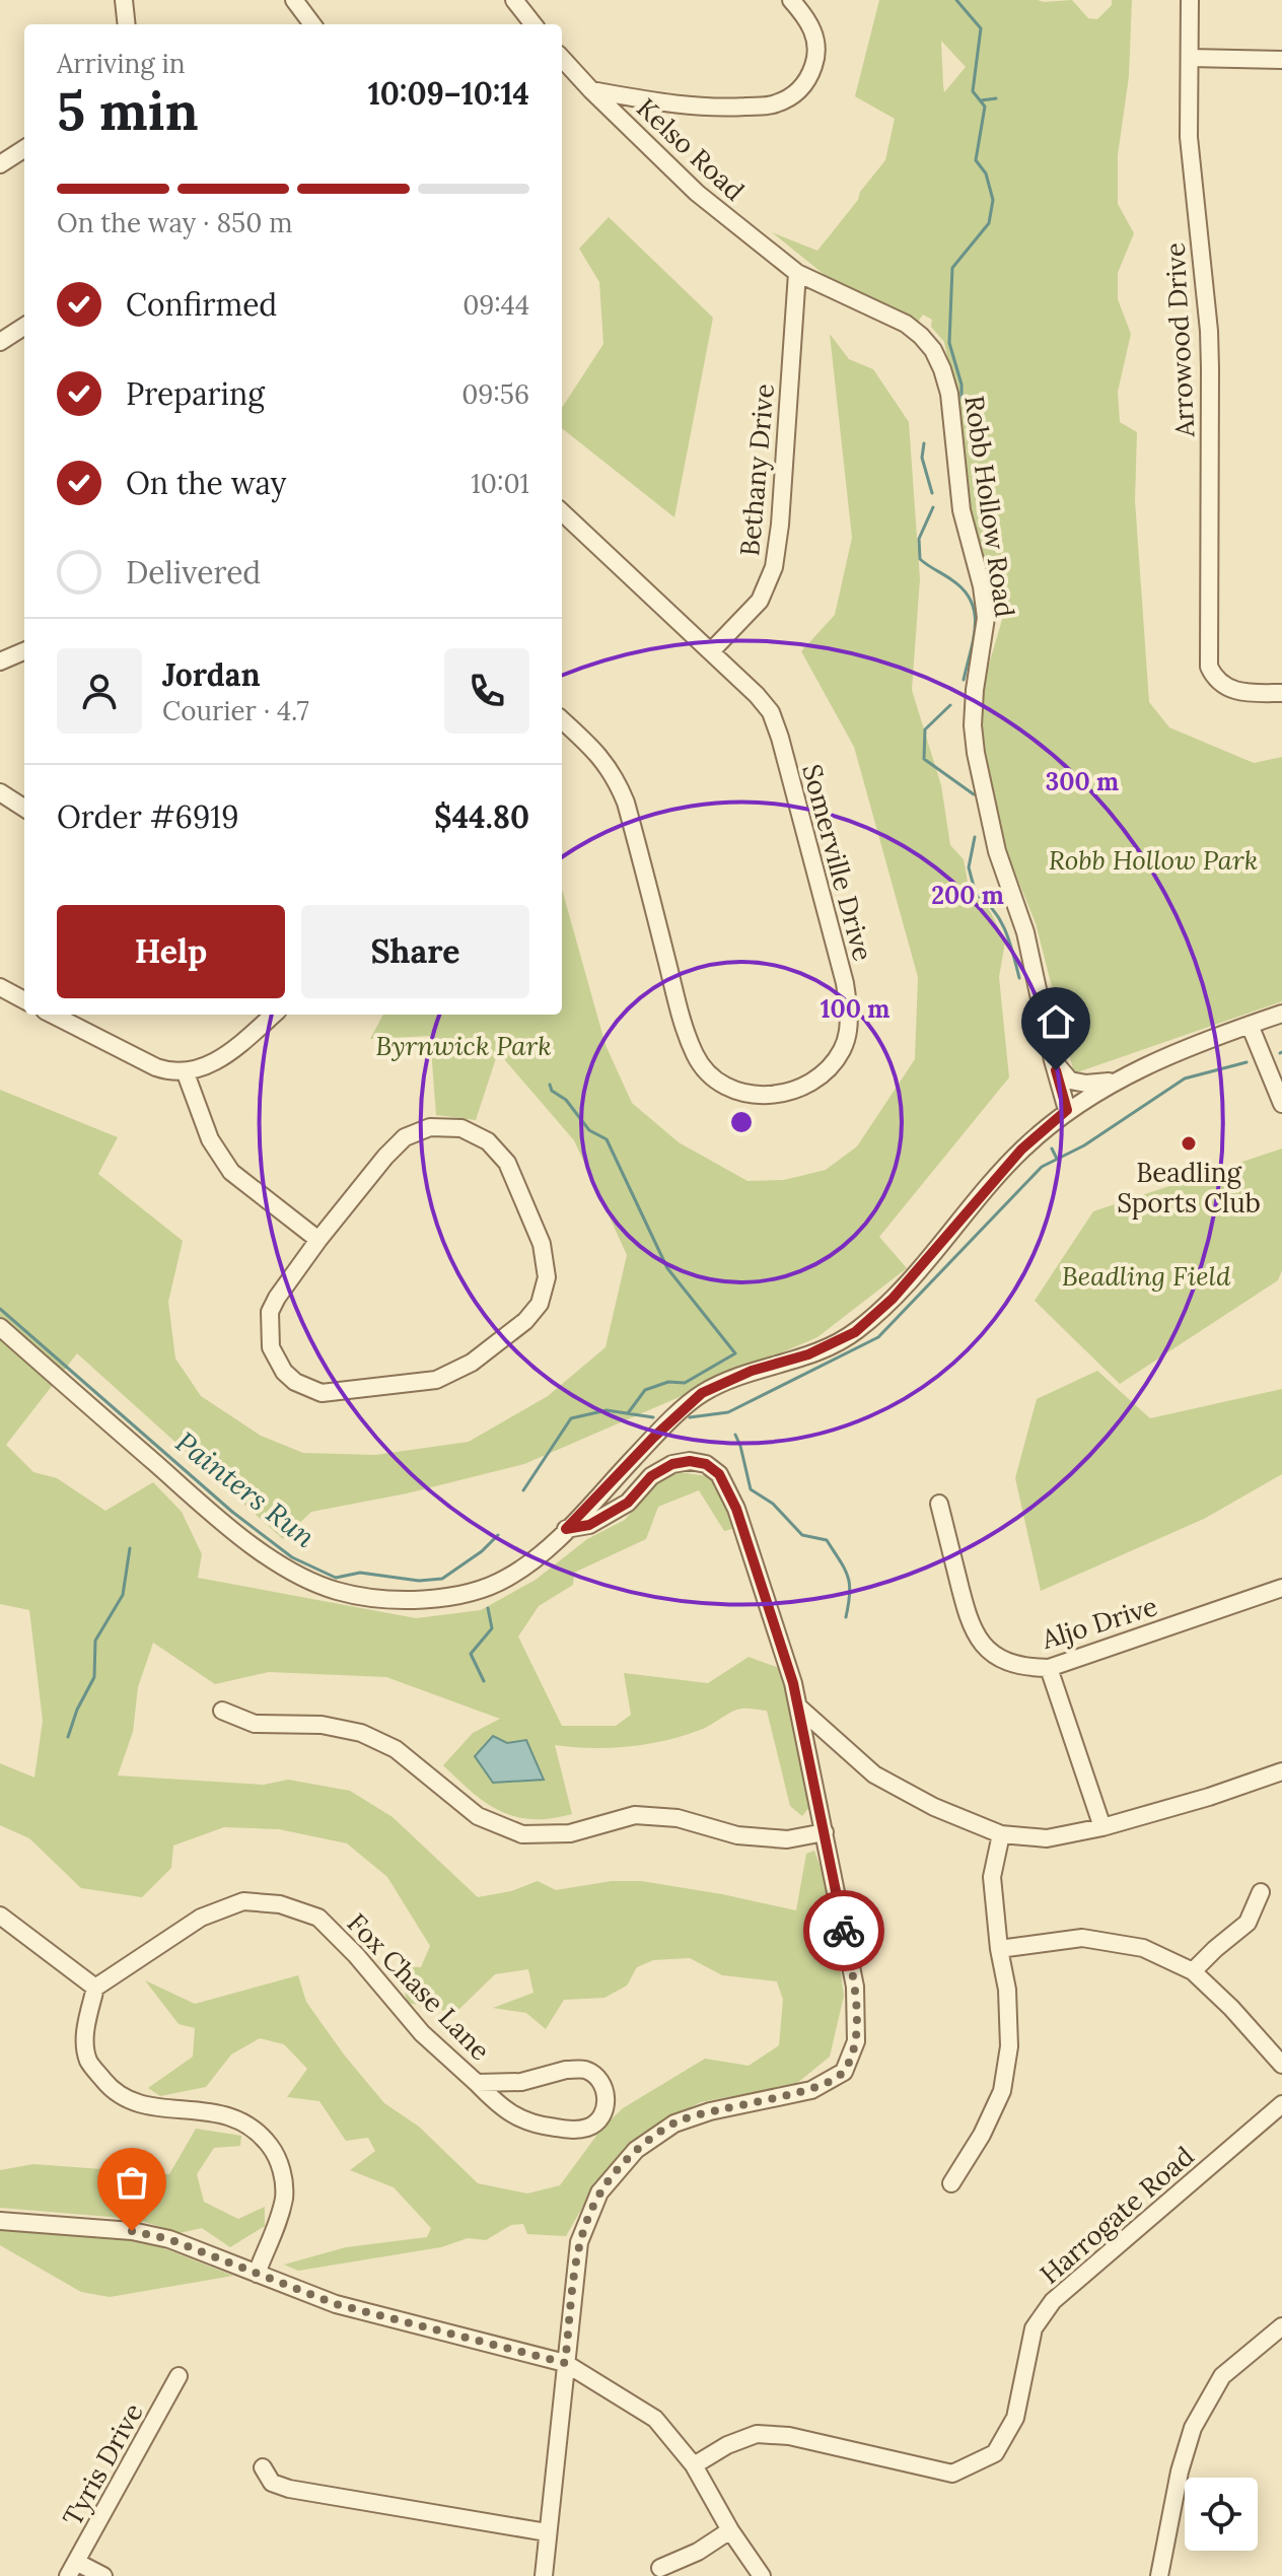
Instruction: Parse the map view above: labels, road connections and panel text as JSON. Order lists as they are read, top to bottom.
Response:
{
  "streets": {
    "street": [
      "Kelso Road",
      "Arrowood Drive",
      "Bethany Drive",
      "Robb Hollow Road",
      "Somerville Drive",
      "Aljo Drive",
      "Fox Chase Lane",
      "Harrogate Road",
      "Tyris Drive"
    ]
  },
  "crossings": [
    ["Kelso Road", "Bethany Drive"],
    ["Kelso Road", "Robb Hollow Road"],
    ["Bethany Drive", "Robb Hollow Road"],
    ["Bethany Drive", "Somerville Drive"]
  ],
  "water": ["Painters Run"],
  "parks": ["Robb Hollow Park", "Byrnwick Park", "Beadling Field"],
  "places": ["Beadling Sports Club"],
  "page": {
    "heading": ["5 min", "Arriving in", "10:09–10:14"],
    "panel": [
      "Jordan",
      "Courier · 4.7",
      "Order #6919",
      "$44.80"
    ],
    "bar": "On the way · 850 m",
    "list": [
      ["Confirmed", "09:44"],
      ["Preparing", "09:56"],
      ["On the way", "10:01"],
      "Delivered"
    ],
    "buttons": ["Help", "Share"]
  },
  "rings": ["300 m", "200 m", "100 m"]
}
